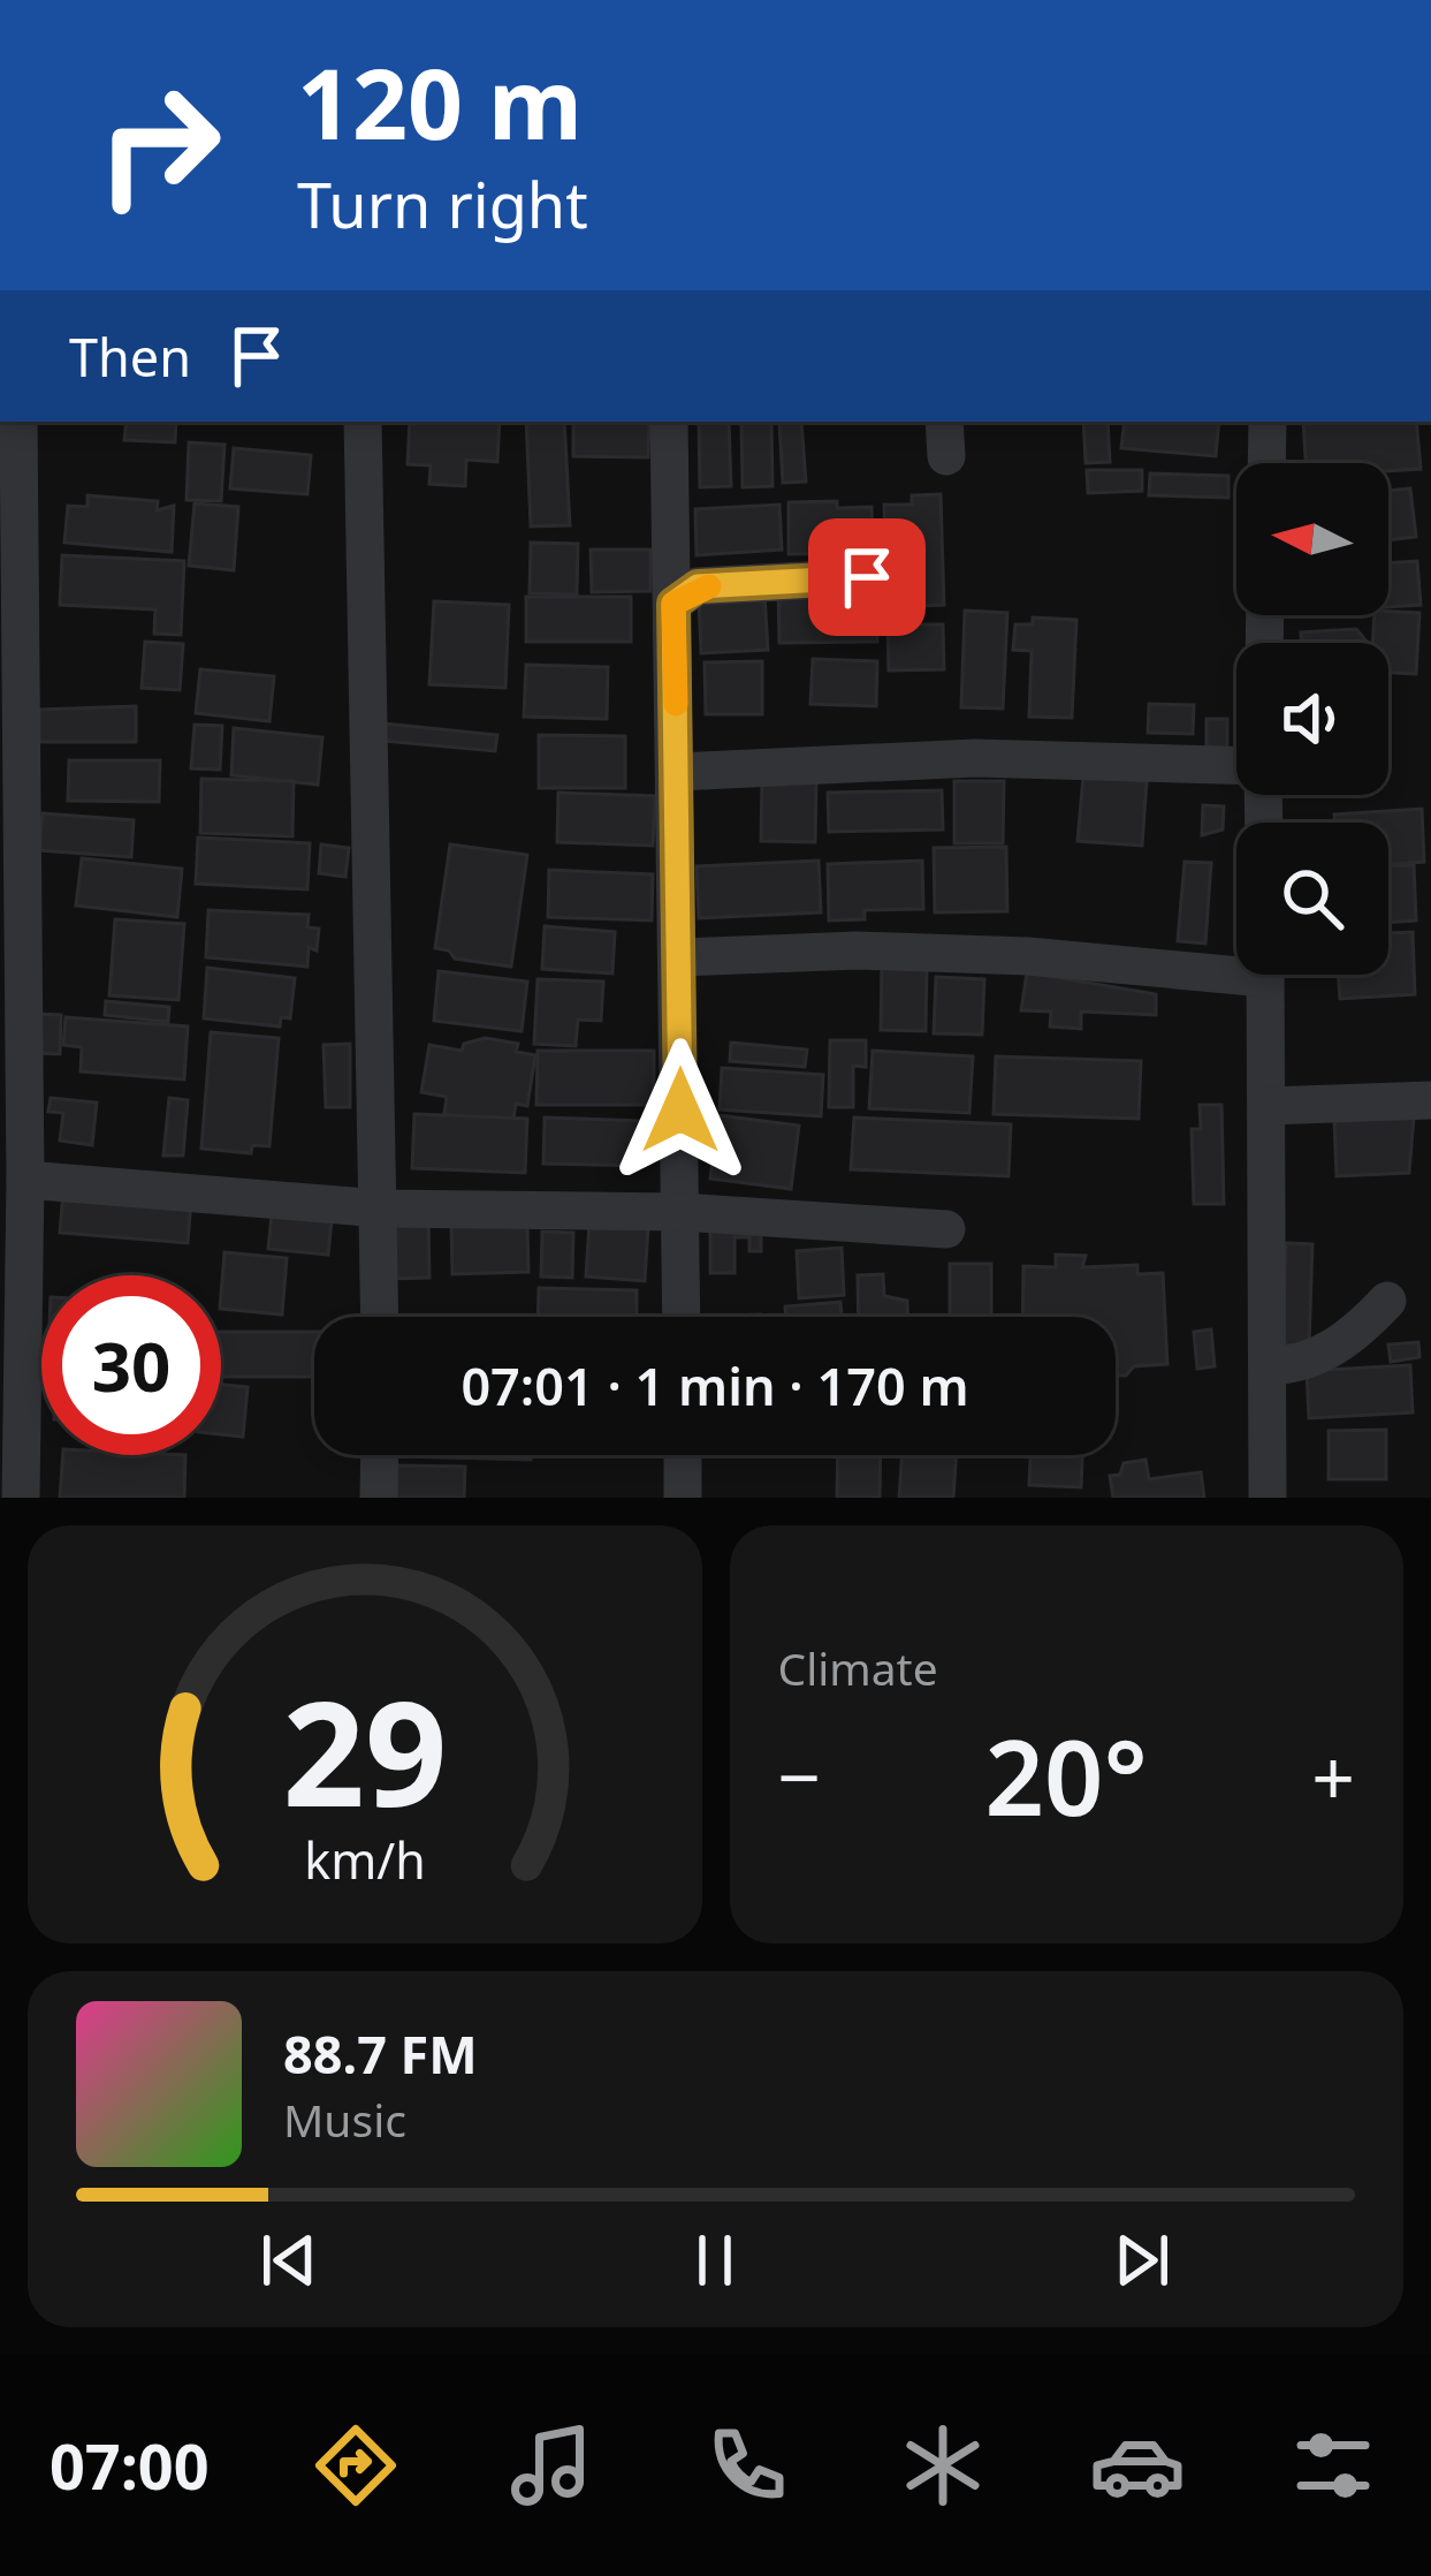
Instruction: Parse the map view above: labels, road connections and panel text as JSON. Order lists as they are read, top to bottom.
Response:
{
  "north": "left",
  "page": {
    "turn": ["120 m", "Turn right"],
    "then": "Then",
    "limit": "30",
    "trip": "07:01 · 1 min · 170 m",
    "tile": "Climate",
    "heat": ["−", "20°", "+"],
    "song": ["88.7 FM", "Music"],
    "tabs": "07:00",
    "gauge": ["29", "km/h"]
  }
}
